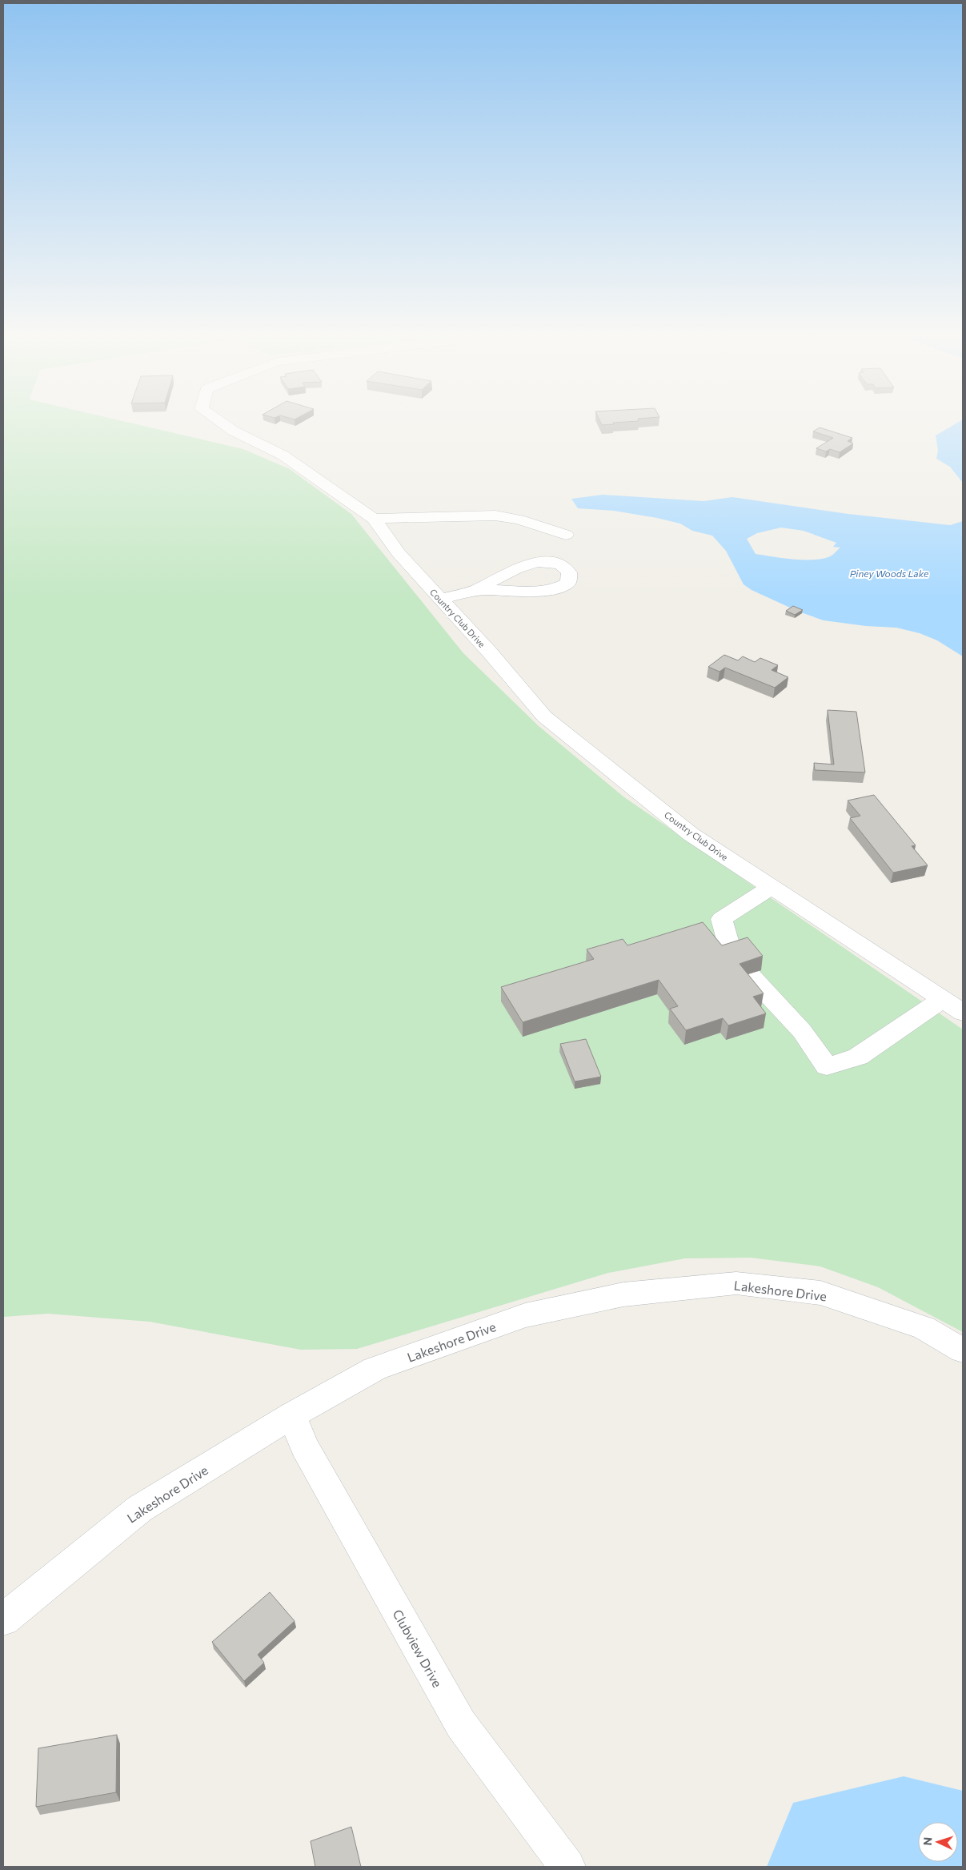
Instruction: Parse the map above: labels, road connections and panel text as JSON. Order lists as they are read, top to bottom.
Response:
{
  "streets": {
    "street": ["Country Club Drive", "Lakeshore Drive", "Clubview Drive"]
  },
  "crossings": [
    ["Lakeshore Drive", "Clubview Drive"]
  ],
  "water": ["Piney Woods Lake"],
  "north": "left"
}
